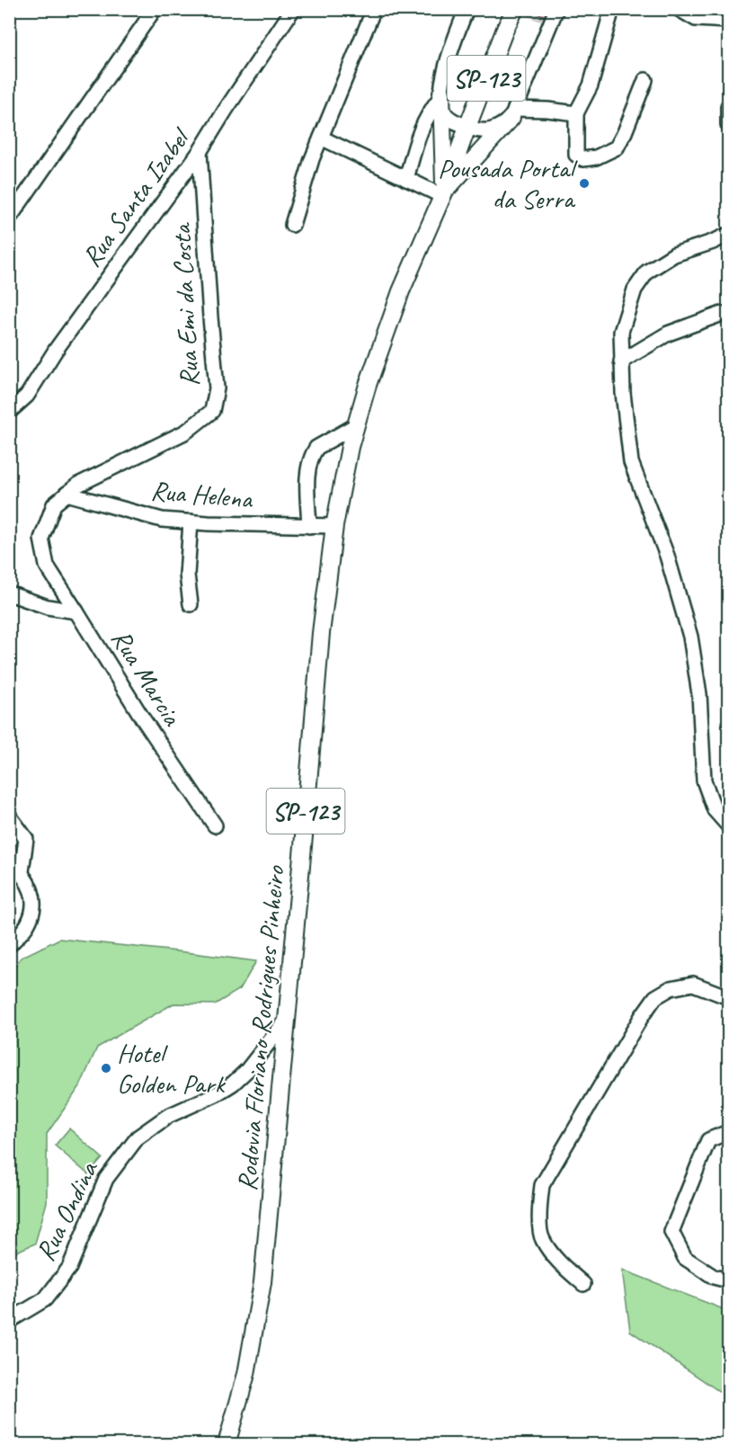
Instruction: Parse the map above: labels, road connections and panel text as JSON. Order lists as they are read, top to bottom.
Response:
{
  "streets": {
    "main road": ["SP-123", "Rodovia Floriano Rodrigues Pinheiro"],
    "street": [
      "Rua Santa Izabel",
      "Rua Emi da Costa",
      "Rua Helena",
      "Rua Marcia",
      "Rua Ondina"
    ]
  },
  "crossings": [
    ["Rua Santa Izabel", "Rua Emi da Costa"],
    ["Rua Emi da Costa", "Rua Helena"],
    ["Rua Emi da Costa", "Rua Marcia"],
    ["Rua Helena", "Rodovia Floriano Rodrigues Pinheiro"],
    ["Rodovia Floriano Rodrigues Pinheiro", "Rua Ondina"]
  ],
  "places": ["Pousada Portal da Serra", "Hotel Golden Park"]
}
